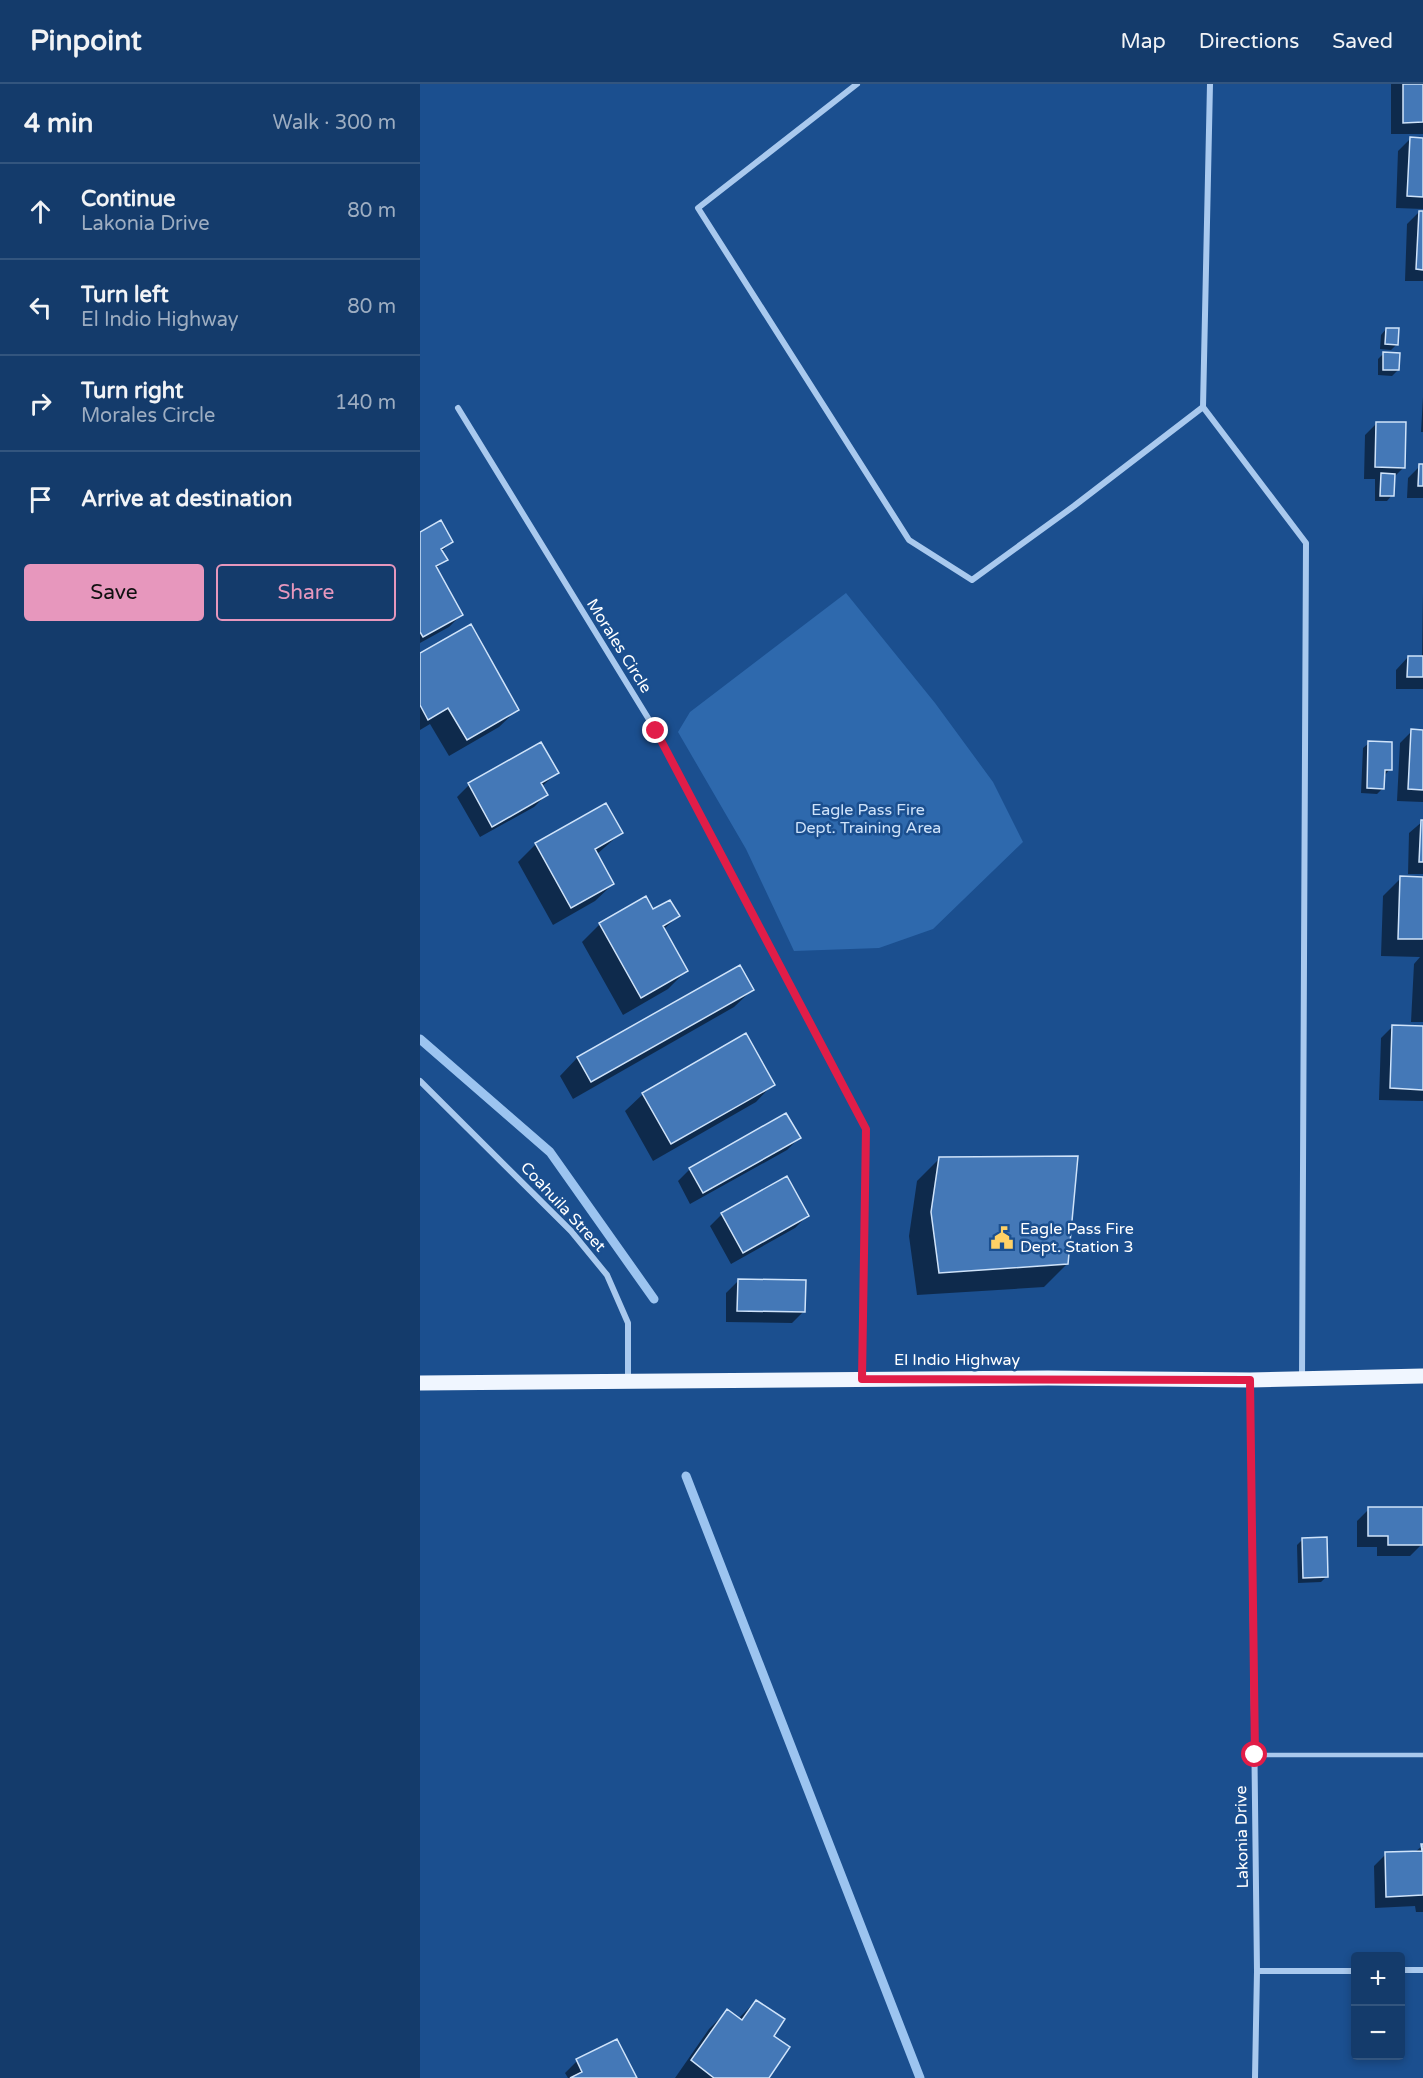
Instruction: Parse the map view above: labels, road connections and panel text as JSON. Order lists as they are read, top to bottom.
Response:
{
  "streets": {
    "main road": ["El Indio Highway"],
    "street": ["Morales Circle", "Coahuila Street", "Lakonia Drive"]
  },
  "crossings": [
    ["Morales Circle", "El Indio Highway"],
    ["Coahuila Street", "El Indio Highway"],
    ["El Indio Highway", "Lakonia Drive"]
  ],
  "parks": ["Eagle Pass Fire Dept. Training Area"],
  "places": {
    "public building": ["Eagle Pass Fire Dept. Station 3"]
  },
  "page": {
    "header": "Pinpoint",
    "nav": ["Map", "Directions", "Saved"],
    "heading": ["4 min", "Walk · 300 m"],
    "list": [
      ["Continue", "Lakonia Drive", "80 m"],
      ["Turn left", "El Indio Highway", "80 m"],
      ["Turn right", "Morales Circle", "140 m"],
      "Arrive at destination"
    ],
    "buttons": ["Save", "Share"],
    "map_buttons": ["+", "−"]
  }
}
